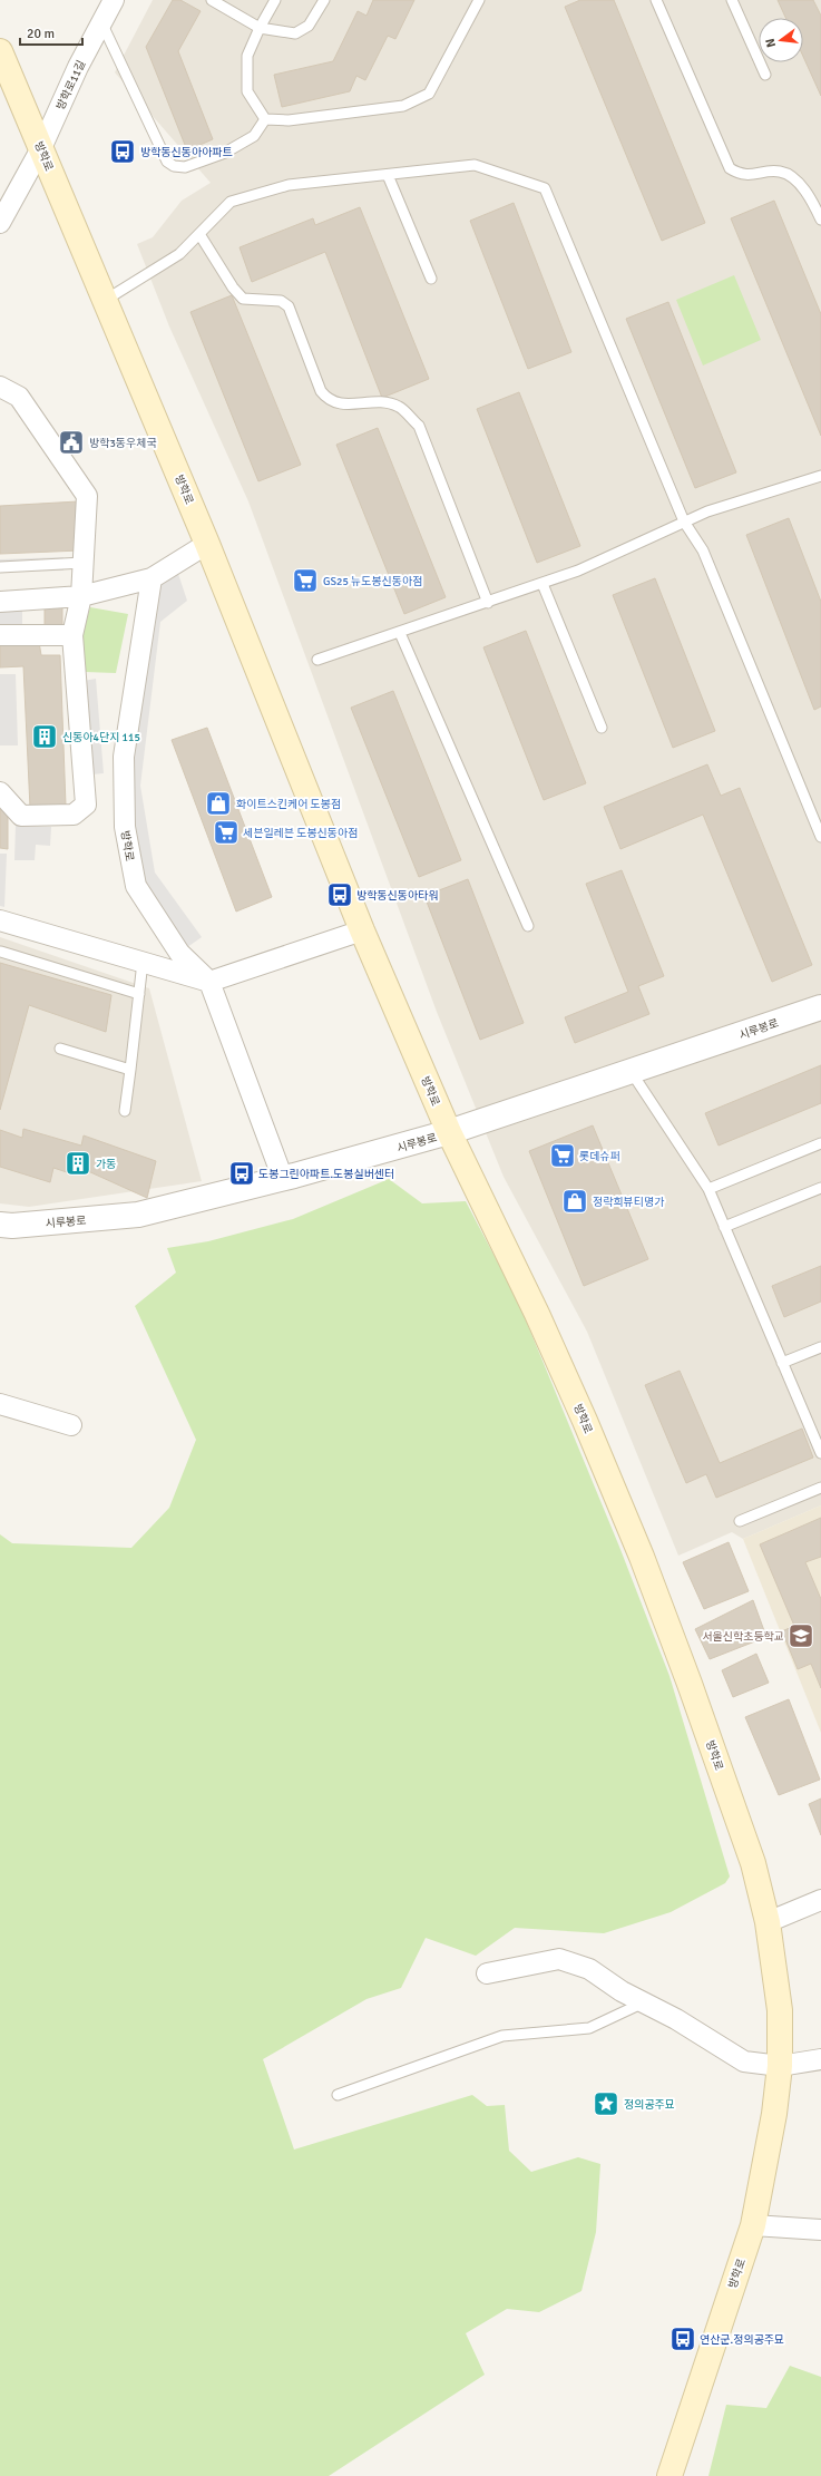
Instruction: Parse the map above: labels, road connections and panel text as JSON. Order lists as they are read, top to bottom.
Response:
{
  "streets": {
    "main road": ["방학로"],
    "street": ["방학로11길", "시루봉로"]
  },
  "crossings": [
    ["방학로11길", "방학로"],
    ["방학로", "시루봉로"]
  ],
  "places": {
    "bus stop": [
      "방학동신동아아파트",
      "방학동신동아타워",
      "도봉그린아파트.도봉실버센터",
      "연산군.정의공주묘"
    ],
    "public building": ["방학3동우체국"],
    "supermarket": ["GS25 뉴도봉신동아점", "세븐일레븐 도봉신동아점", "롯데슈퍼"],
    "building": ["신동아4단지 115", "가동"],
    "shop": ["화이트스킨케어 도봉점", "정락희뷰티명가"],
    "school or university": ["서울신학초등학교"],
    "place": ["정의공주묘"]
  },
  "scale_bar": "20 m",
  "north": "left"
}
